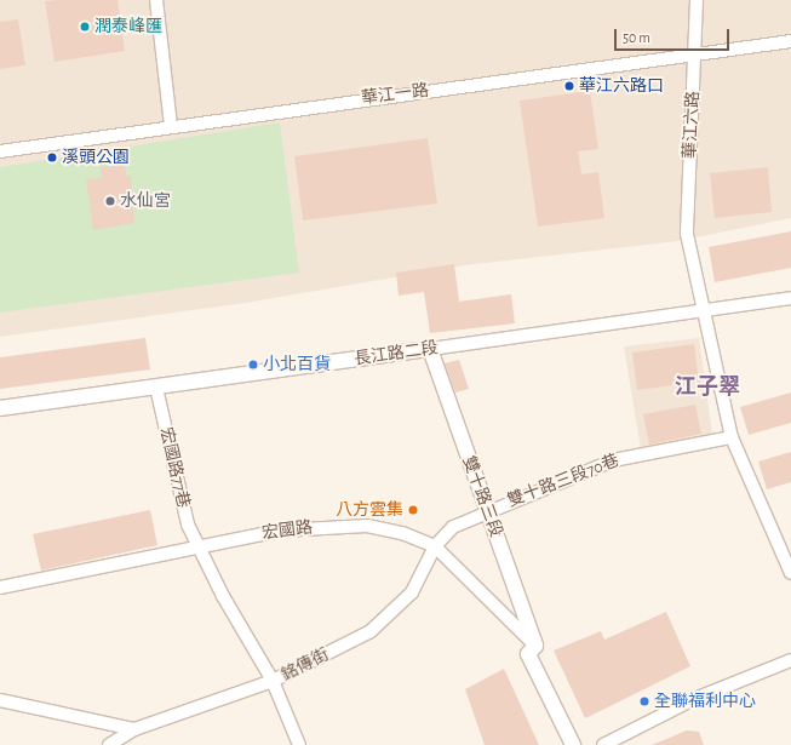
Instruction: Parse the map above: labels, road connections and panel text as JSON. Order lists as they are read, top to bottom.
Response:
{
  "streets": {
    "street": [
      "華江一路",
      "華江六路",
      "長江路二段",
      "宏國路77巷",
      "雙十路三段70巷",
      "雙十路三段",
      "宏國路",
      "銘傳街"
    ]
  },
  "crossings": [
    ["華江一路", "華江六路"],
    ["華江六路", "長江路二段"],
    ["華江六路", "雙十路三段70巷"],
    ["長江路二段", "宏國路77巷"],
    ["長江路二段", "雙十路三段"],
    ["宏國路77巷", "宏國路"],
    ["宏國路77巷", "銘傳街"],
    ["雙十路三段70巷", "雙十路三段"],
    ["雙十路三段70巷", "宏國路"],
    ["雙十路三段70巷", "銘傳街"],
    ["雙十路三段", "宏國路"],
    ["宏國路", "銘傳街"]
  ],
  "districts": ["江子翠"],
  "places": [
    "潤泰峰匯",
    "華江六路口",
    "溪頭公園",
    "水仙宮",
    "小北百貨",
    "八方雲集",
    "全聯福利中心"
  ],
  "scale_bar": "50 m"
}
